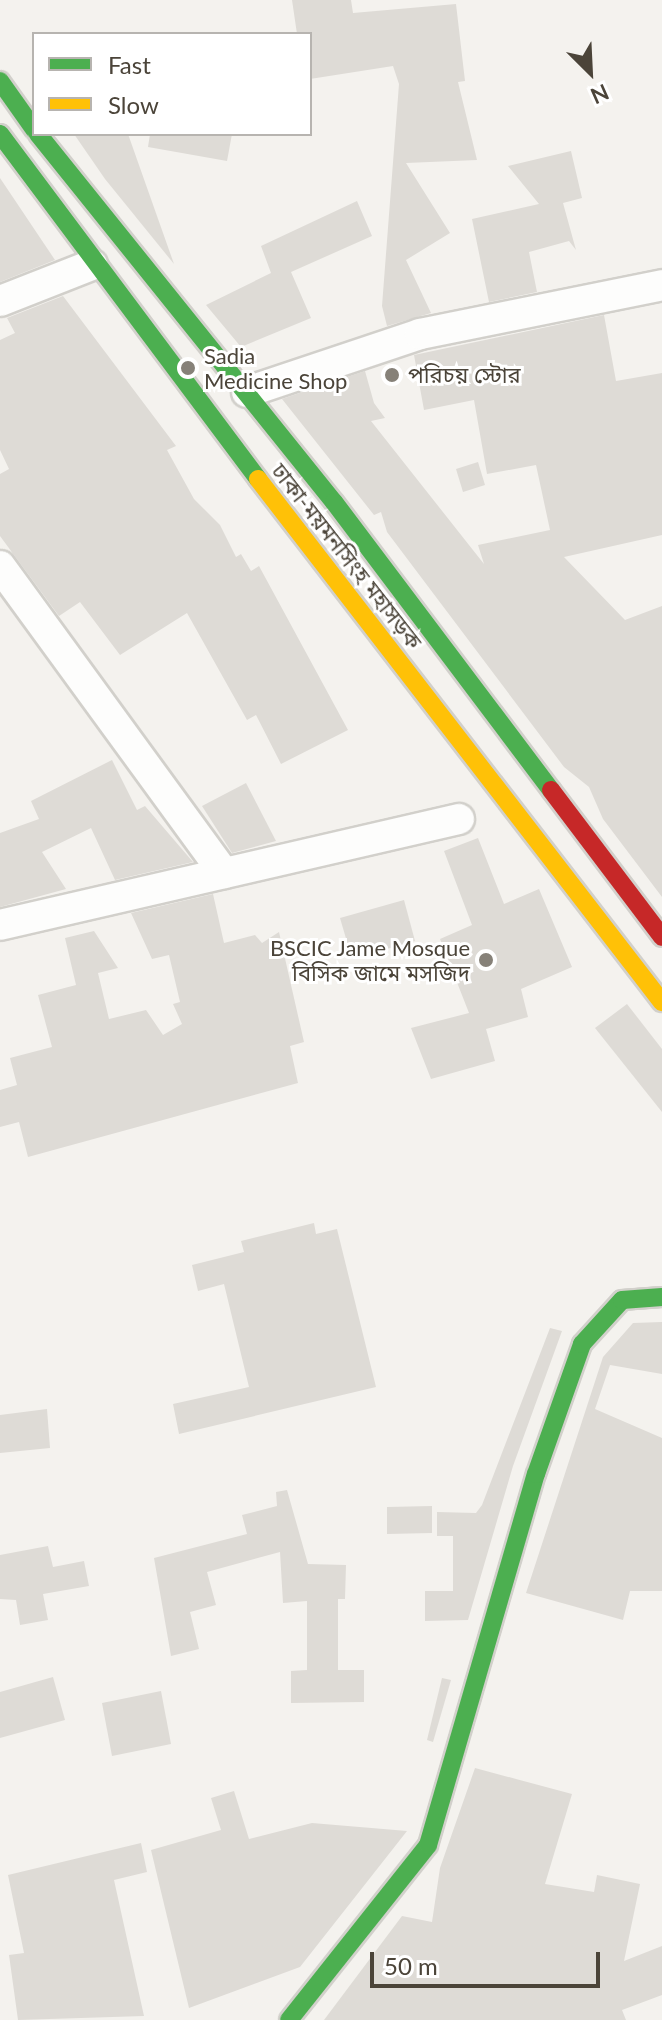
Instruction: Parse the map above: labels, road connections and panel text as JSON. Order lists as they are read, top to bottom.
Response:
{
  "streets": {
    "main road": ["ঢাকা-ময়মনসিংহ মহাসড়ক"]
  },
  "places": ["Sadia Medicine Shop", "পরিচয় স্টোর", "BSCIC Jame Mosque বিসিক জামে মসজিদ"],
  "legend": ["Fast", "Slow"],
  "scale_bar": "50 m",
  "north": "bottom right"
}
